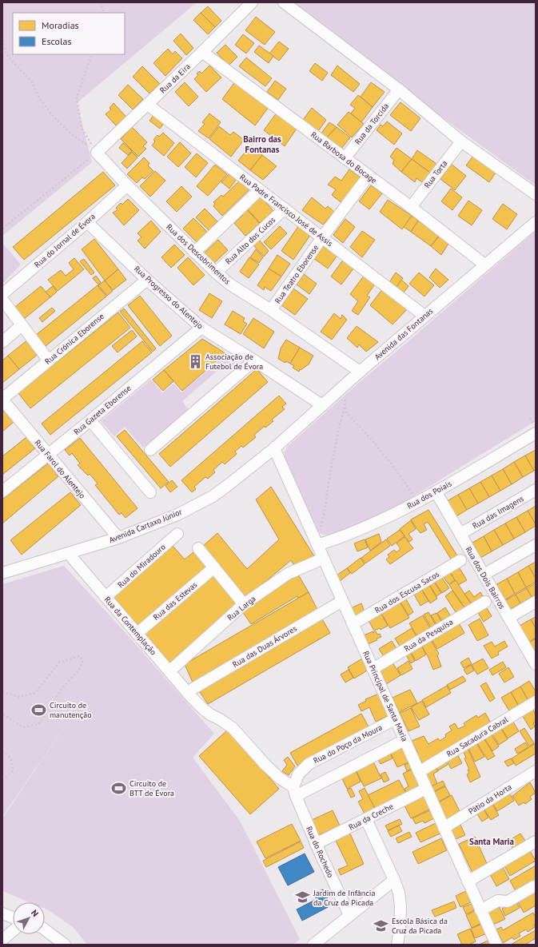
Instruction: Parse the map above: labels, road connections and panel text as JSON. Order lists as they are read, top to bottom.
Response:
{
  "streets": {
    "street": [
      "Rua da Eira",
      "Rua da Torcida",
      "Rua Barbosa do Bocage",
      "Rua Torta",
      "Rua Padre Francisco José de Assis",
      "Rua do Jornal de Évora",
      "Rua Alto dos Cucos",
      "Rua dos Descobrimentos",
      "Rua Teatro Eborense",
      "Rua Progresso do Alentejo",
      "Avenida das Fontanas",
      "Rua Crónica Eborense",
      "Rua Gazeta Eborense",
      "Rua Farol do Alentejo",
      "Rua dos Poiais",
      "Rua das Imagens",
      "Avenida Cartaxo Júnior",
      "Rua do Miradouro",
      "Rua dos Dois Bairros",
      "Rua dos Escusa Sacos",
      "Rua das Estevas",
      "Rua Larga",
      "Rua da Contemplação",
      "Rua da Pesquisa",
      "Rua das Duas Árvores",
      "Rua Principal de Santa Maria",
      "Rua Sacadura Cabral",
      "Rua do Poço da Moura",
      "Pátio da Horta",
      "Rua da Creche",
      "Rua do Rochedo"
    ]
  },
  "crossings": [
    ["Rua da Eira", "Rua Barbosa do Bocage"],
    ["Rua da Eira", "Rua Padre Francisco José de Assis"],
    ["Rua da Eira", "Rua dos Descobrimentos"],
    ["Rua da Torcida", "Rua Barbosa do Bocage"],
    ["Rua Barbosa do Bocage", "Rua Torta"],
    ["Rua Barbosa do Bocage", "Rua Teatro Eborense"],
    ["Rua Barbosa do Bocage", "Avenida das Fontanas"],
    ["Rua Padre Francisco José de Assis", "Rua Alto dos Cucos"],
    ["Rua Padre Francisco José de Assis", "Rua Teatro Eborense"],
    ["Rua Padre Francisco José de Assis", "Avenida das Fontanas"],
    ["Rua do Jornal de Évora", "Rua dos Descobrimentos"],
    ["Rua do Jornal de Évora", "Rua Progresso do Alentejo"],
    ["Rua Alto dos Cucos", "Rua dos Descobrimentos"],
    ["Rua dos Descobrimentos", "Rua Teatro Eborense"],
    ["Rua dos Descobrimentos", "Avenida das Fontanas"],
    ["Rua Progresso do Alentejo", "Avenida das Fontanas"],
    ["Rua Progresso do Alentejo", "Rua Crónica Eborense"],
    ["Rua Progresso do Alentejo", "Rua Gazeta Eborense"],
    ["Avenida das Fontanas", "Avenida Cartaxo Júnior"],
    ["Avenida das Fontanas", "Rua Principal de Santa Maria"],
    ["Rua Crónica Eborense", "Rua Farol do Alentejo"],
    ["Rua Gazeta Eborense", "Rua Farol do Alentejo"],
    ["Rua Farol do Alentejo", "Avenida Cartaxo Júnior"],
    ["Rua dos Poiais", "Rua dos Dois Bairros"],
    ["Rua dos Poiais", "Rua Principal de Santa Maria"],
    ["Rua das Imagens", "Rua dos Dois Bairros"],
    ["Avenida Cartaxo Júnior", "Rua da Contemplação"],
    ["Avenida Cartaxo Júnior", "Rua Principal de Santa Maria"],
    ["Rua do Miradouro", "Rua da Contemplação"],
    ["Rua dos Escusa Sacos", "Rua Principal de Santa Maria"],
    ["Rua das Estevas", "Rua da Contemplação"],
    ["Rua Larga", "Rua da Contemplação"],
    ["Rua Larga", "Rua Principal de Santa Maria"],
    ["Rua da Contemplação", "Rua das Duas Árvores"],
    ["Rua da Contemplação", "Rua do Poço da Moura"],
    ["Rua da Contemplação", "Rua do Rochedo"],
    ["Rua da Pesquisa", "Rua Principal de Santa Maria"],
    ["Rua das Duas Árvores", "Rua Principal de Santa Maria"],
    ["Rua Principal de Santa Maria", "Rua Sacadura Cabral"],
    ["Rua Principal de Santa Maria", "Rua do Poço da Moura"],
    ["Rua Principal de Santa Maria", "Pátio da Horta"],
    ["Rua Principal de Santa Maria", "Rua da Creche"],
    ["Rua do Poço da Moura", "Rua do Rochedo"],
    ["Rua da Creche", "Rua do Rochedo"]
  ],
  "districts": ["Bairro das Fontanas", "Santa Maria"],
  "places": {
    "building": ["Associação de Futebol de Évora"],
    "sports": ["Circuito de manutenção", "Circuito de BTT de Évora"],
    "school or university": ["Jardim de Infância da Cruz da Picada", "Escola Básica da Cruz da Picada"]
  },
  "legend": ["Moradias", "Escolas"],
  "north": "top right"
}
